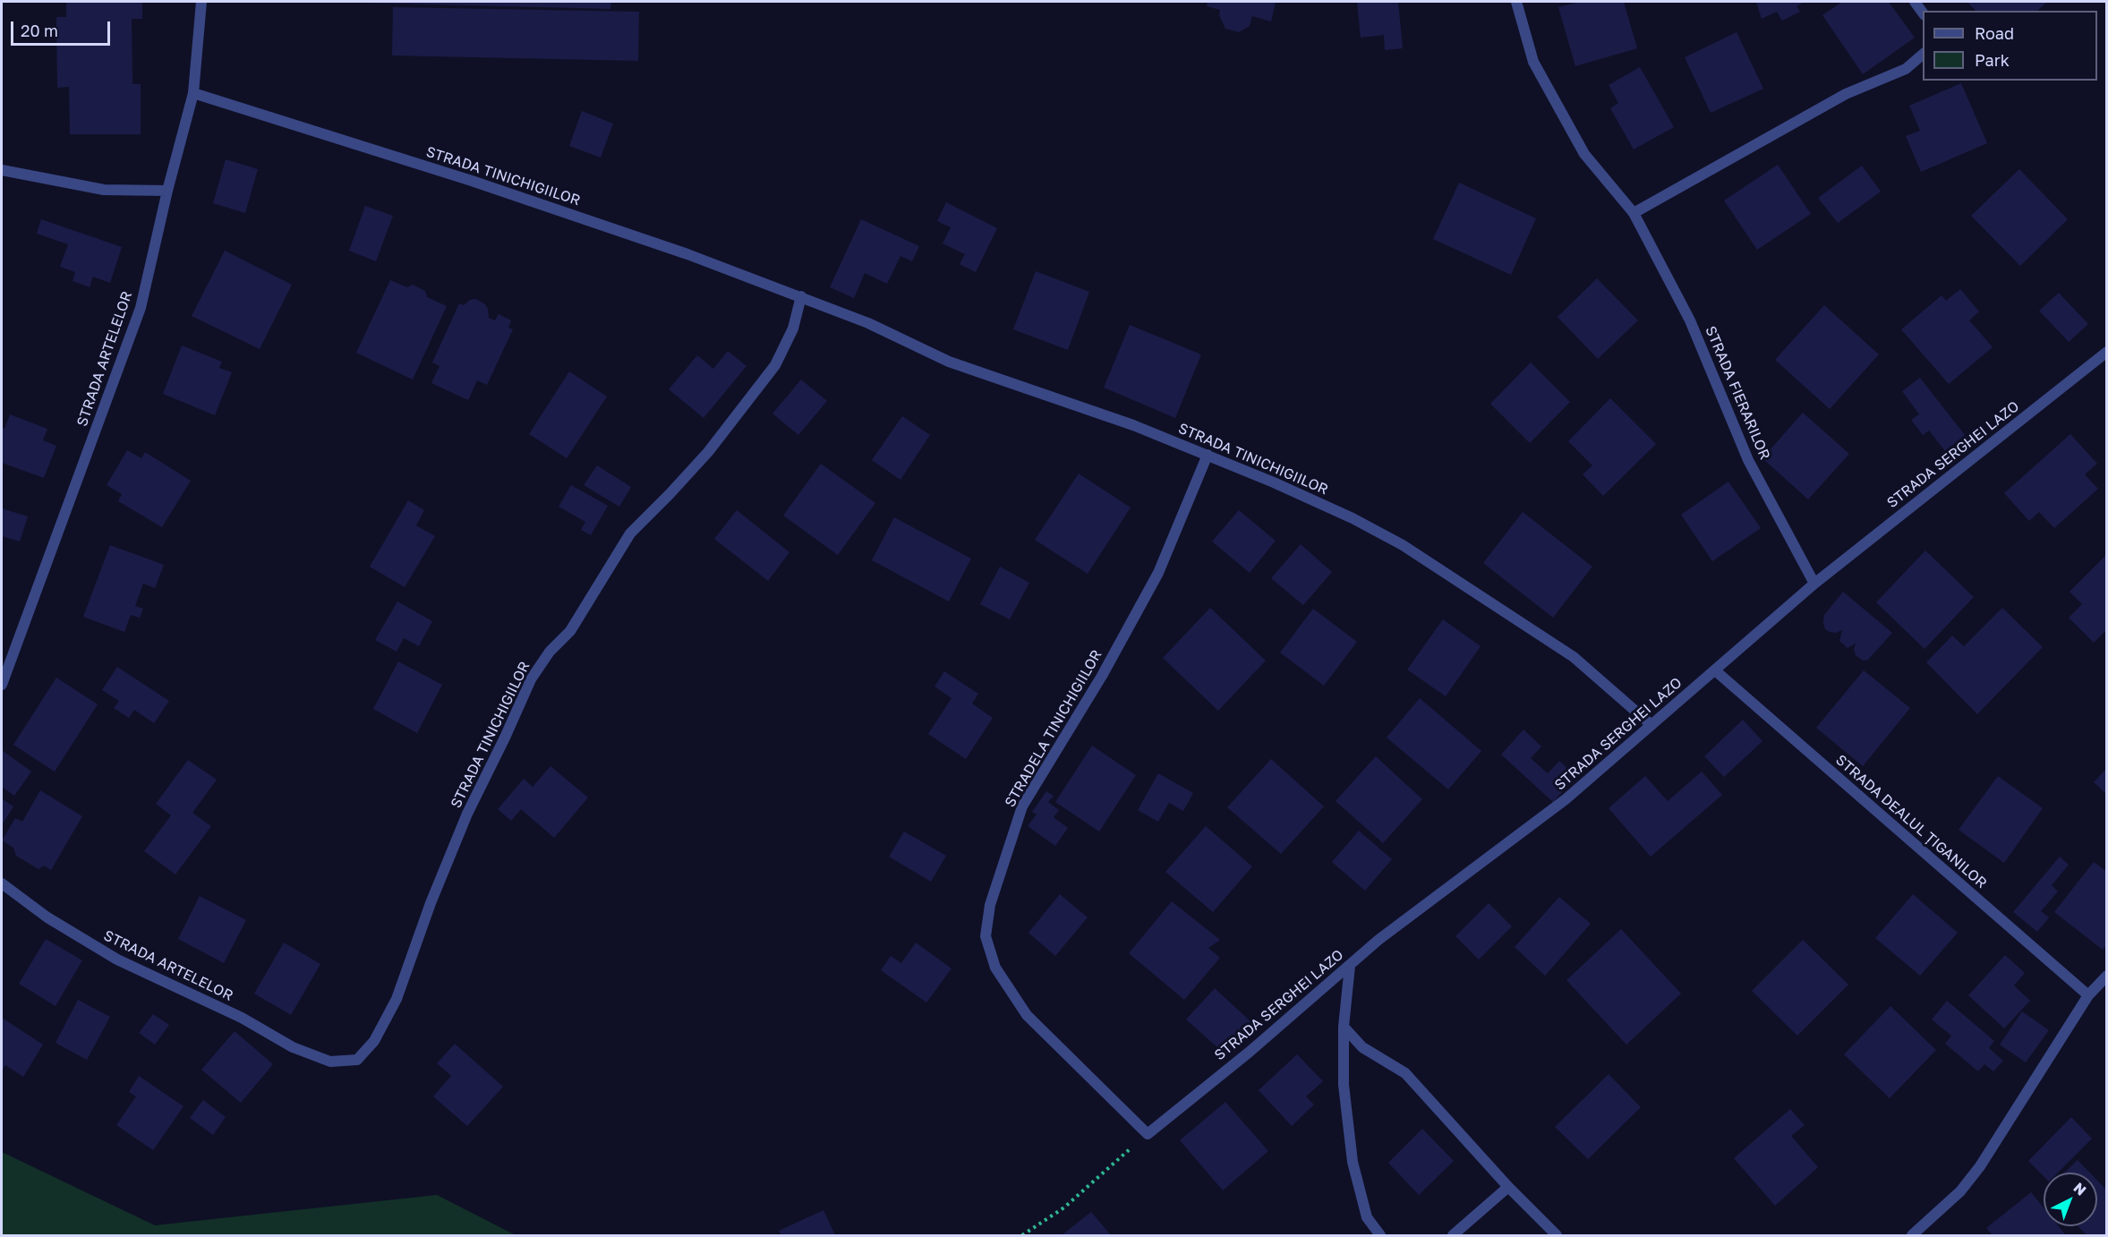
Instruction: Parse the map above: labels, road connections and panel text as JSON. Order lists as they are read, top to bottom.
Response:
{
  "streets": {
    "street": [
      "STRADA TINICHIGIILOR",
      "STRADA ARTELELOR",
      "STRADA FIERARILOR",
      "STRADA SERGHEI LAZO",
      "STRADELA TINICHIGIILOR",
      "STRADA DEALUL ȚIGANILOR"
    ]
  },
  "crossings": [
    ["STRADA TINICHIGIILOR", "STRADA ARTELELOR"],
    ["STRADA TINICHIGIILOR", "STRADA SERGHEI LAZO"],
    ["STRADA TINICHIGIILOR", "STRADELA TINICHIGIILOR"],
    ["STRADA FIERARILOR", "STRADA SERGHEI LAZO"],
    ["STRADA SERGHEI LAZO", "STRADELA TINICHIGIILOR"],
    ["STRADA SERGHEI LAZO", "STRADA DEALUL ȚIGANILOR"]
  ],
  "legend": ["Road", "Park"],
  "scale_bar": "20 m",
  "north": "top right"
}
